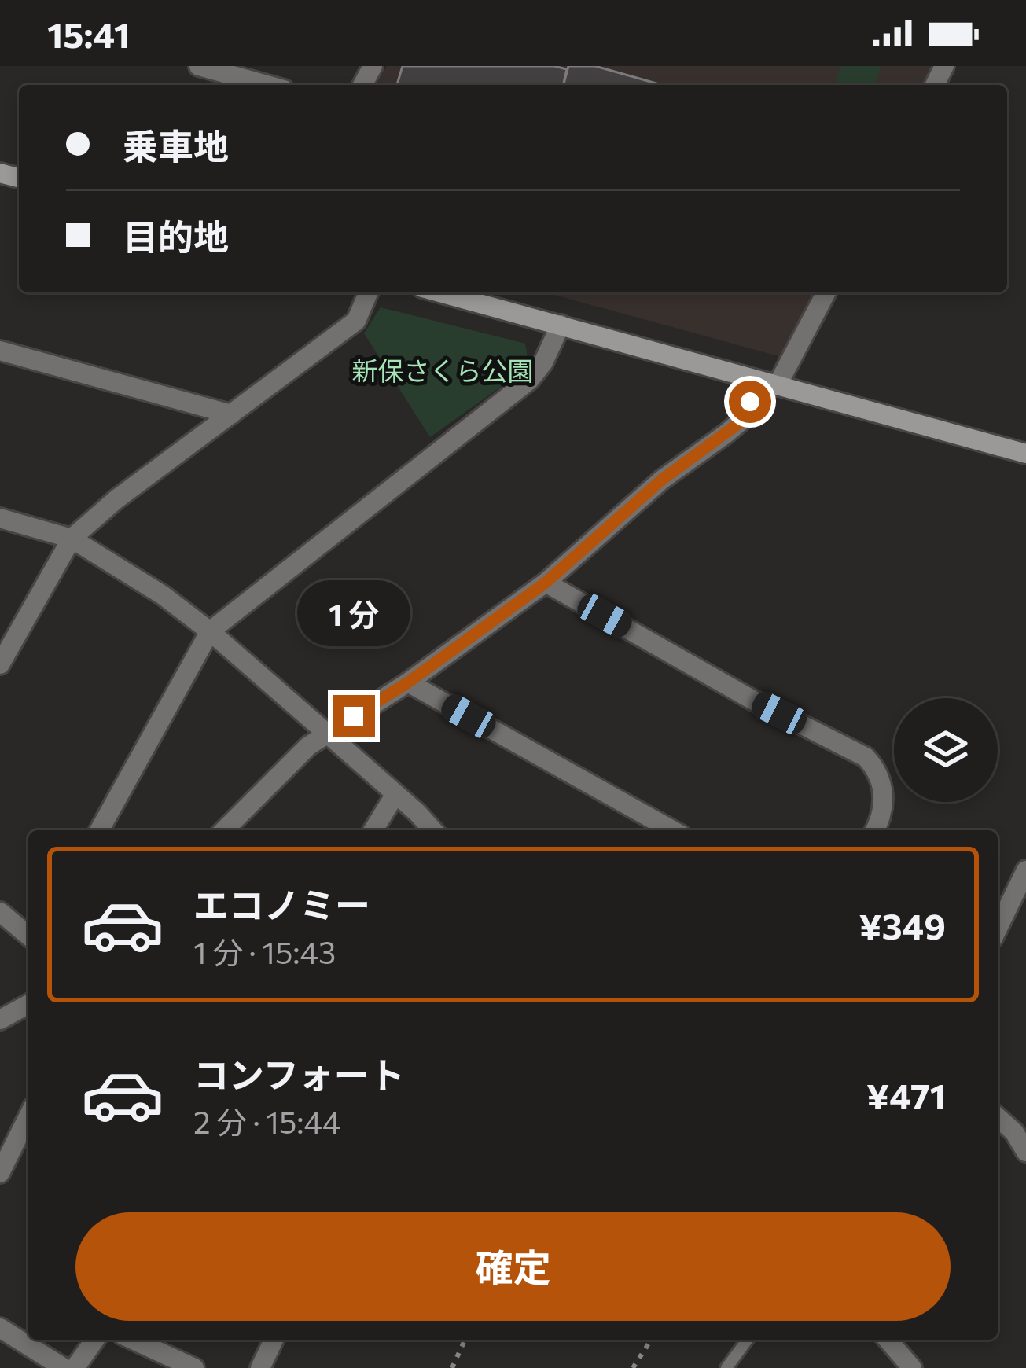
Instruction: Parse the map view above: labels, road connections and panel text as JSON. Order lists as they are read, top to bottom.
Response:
{
  "parks": ["新保さくら公園"],
  "page": {
    "status": "15:41",
    "banner": ["乗車地", "目的地"],
    "bubble": "1 分",
    "list": [
      {
        "name": "エコノミー",
        "note": "1 分 · 15:43",
        "value": "¥349"
      },
      {
        "name": "コンフォート",
        "note": "2 分 · 15:44",
        "value": "¥471"
      }
    ],
    "buttons": "確定"
  }
}
